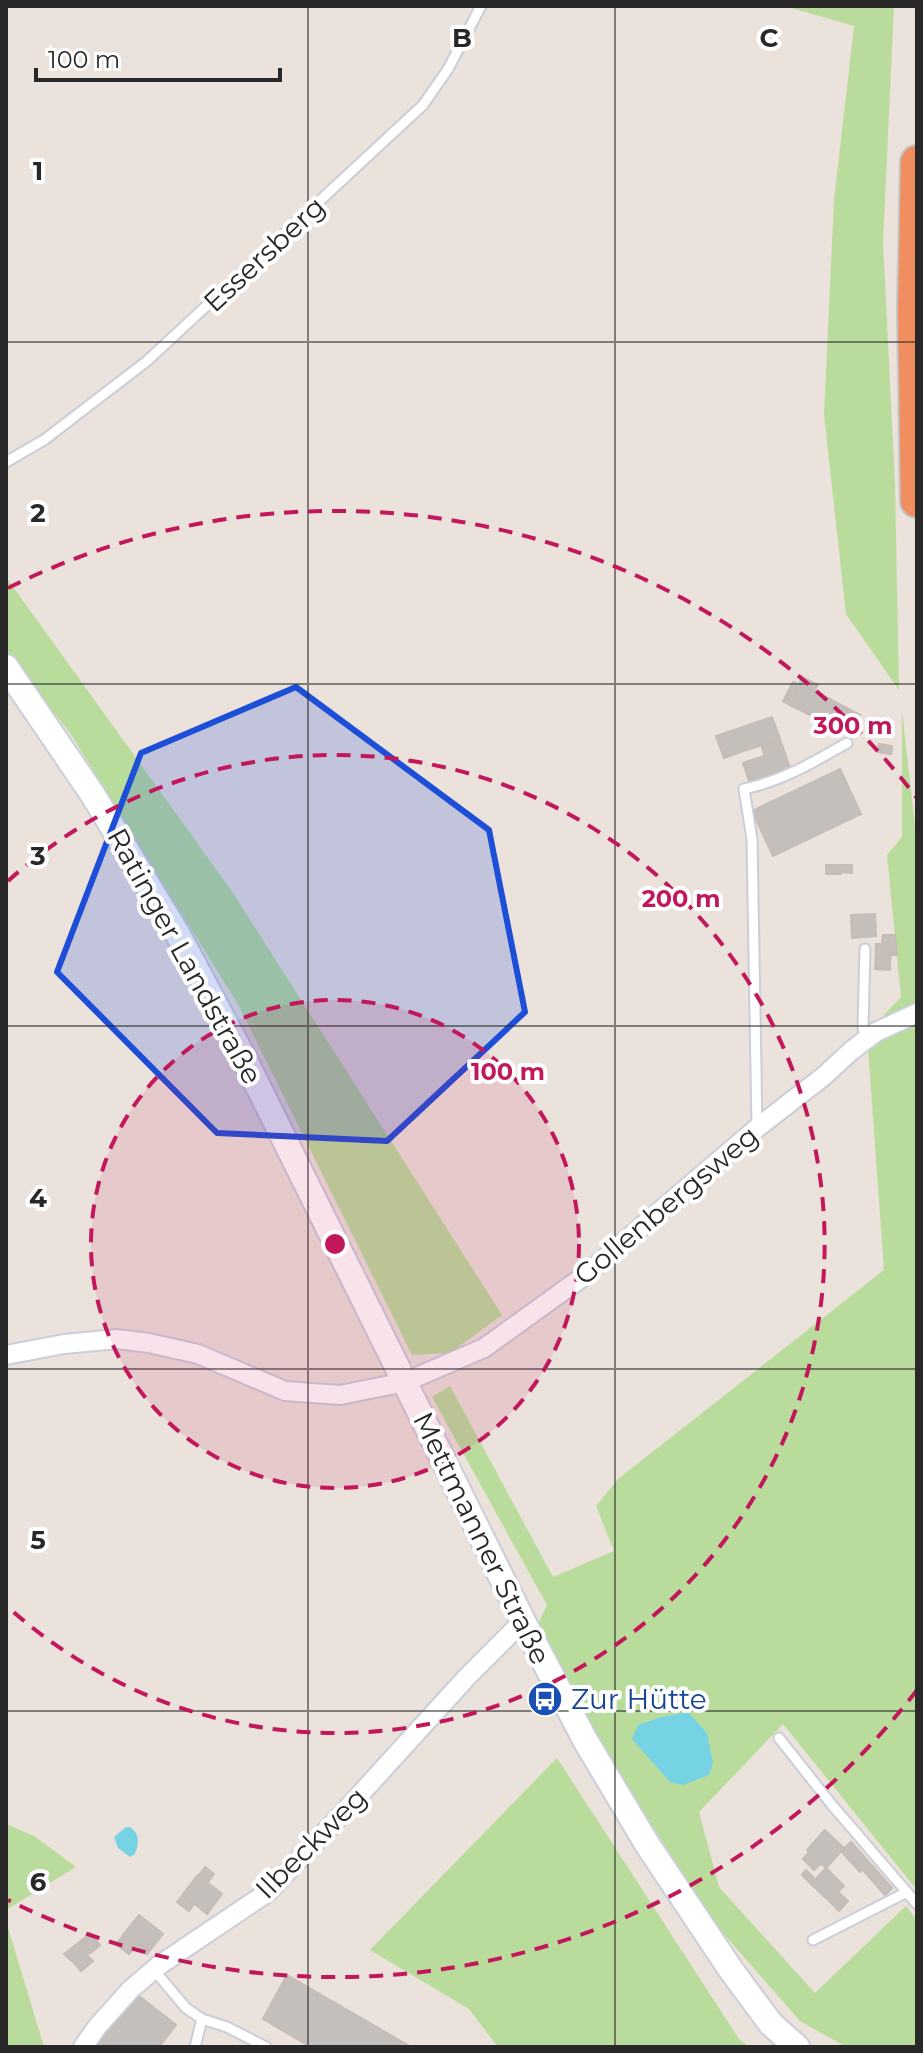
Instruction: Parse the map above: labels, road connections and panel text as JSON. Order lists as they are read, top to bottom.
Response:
{
  "streets": {
    "main road": ["Ratinger Landstraße", "Mettmanner Straße"],
    "street": ["Gollenbergsweg", "Ilbeckweg"],
    "lane": ["Essersberg"]
  },
  "crossings": [
    ["Ratinger Landstraße", "Mettmanner Straße"],
    ["Gollenbergsweg", "Mettmanner Straße"],
    ["Mettmanner Straße", "Ilbeckweg"]
  ],
  "places": {
    "bus stop": ["Zur Hütte"]
  },
  "scale_bar": "100 m",
  "grid": {
    "columns": ["B", "C"],
    "rows": [
      "1",
      "2",
      "3",
      "4",
      "5",
      "6"
    ]
  },
  "rings": ["300 m", "200 m", "100 m"]
}
